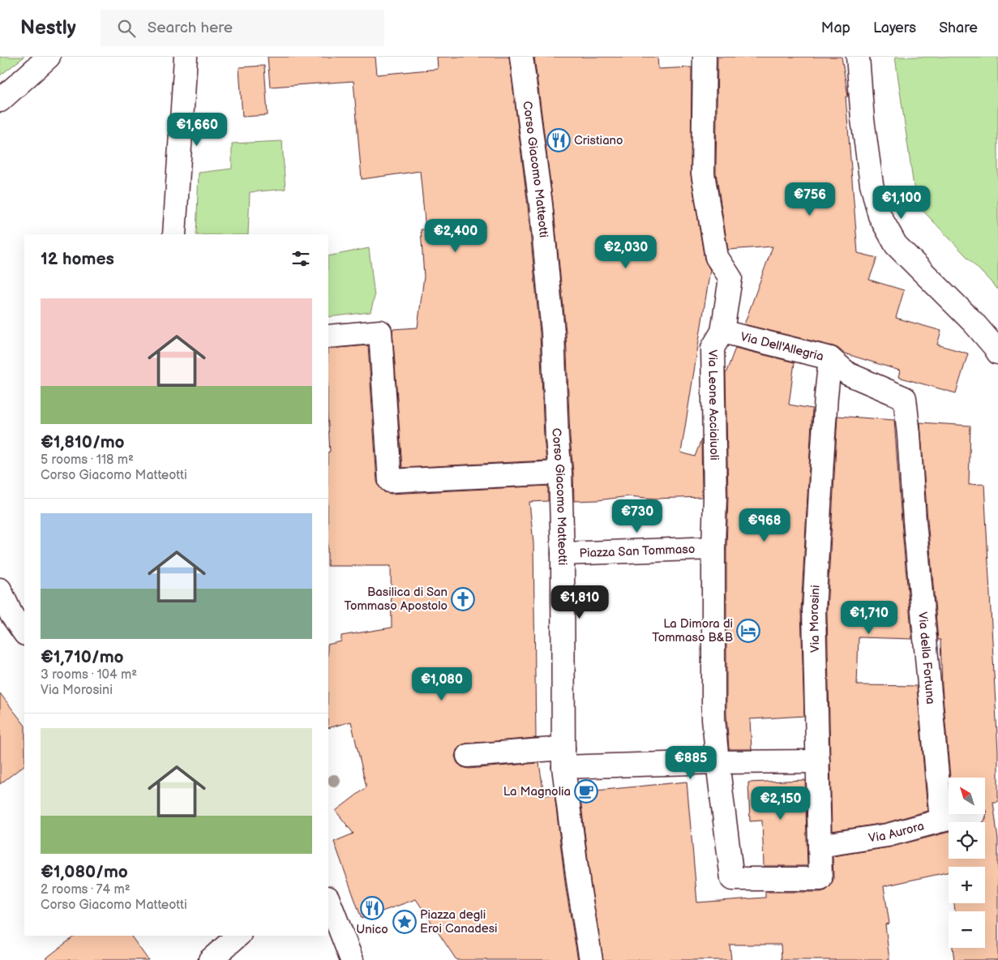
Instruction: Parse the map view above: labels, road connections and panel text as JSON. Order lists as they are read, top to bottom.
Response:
{
  "streets": {
    "street": [
      "Corso Giacomo Matteotti",
      "Via Dell'Allegria",
      "Via Leone Acciaiuoli",
      "Piazza San Tommaso",
      "Via Morosini",
      "Via della Fortuna",
      "Via Aurora"
    ]
  },
  "crossings": [
    ["Corso Giacomo Matteotti", "Piazza San Tommaso"],
    ["Via Dell'Allegria", "Via Leone Acciaiuoli"],
    ["Via Dell'Allegria", "Via Morosini"],
    ["Via Dell'Allegria", "Via della Fortuna"],
    ["Via Leone Acciaiuoli", "Piazza San Tommaso"],
    ["Via Leone Acciaiuoli", "Via Morosini"],
    ["Via Morosini", "Via Aurora"],
    ["Via della Fortuna", "Via Aurora"]
  ],
  "places": {
    "restaurant": ["Cristiano", "Unico"],
    "church": ["Basilica di San Tommaso Apostolo"],
    "hotel": ["La Dimora di Tommaso B&B"],
    "cafe": ["La Magnolia"],
    "place": ["Piazza degli Eroi Canadesi"]
  },
  "north": "top left",
  "page": {
    "header": "Nestly",
    "search": "Search here",
    "nav": ["Map", "Layers", "Share"],
    "price": [
      "€1,660",
      "€756",
      "€1,100",
      "€2,400",
      "€2,030",
      "€730",
      "€968",
      "€1,810",
      "€1,710",
      "€1,080",
      "€885",
      "€2,150"
    ],
    "heading": "12 homes",
    "list": [
      {
        "name": "€1,810/mo",
        "note": "5 rooms · 118 m² · Corso Giacomo Matteotti"
      },
      {
        "name": "€1,710/mo",
        "note": "3 rooms · 104 m² · Via Morosini"
      },
      {
        "name": "€1,080/mo",
        "note": "2 rooms · 74 m² · Corso Giacomo Matteotti"
      }
    ],
    "map_buttons": ["+", "−"]
  }
}
